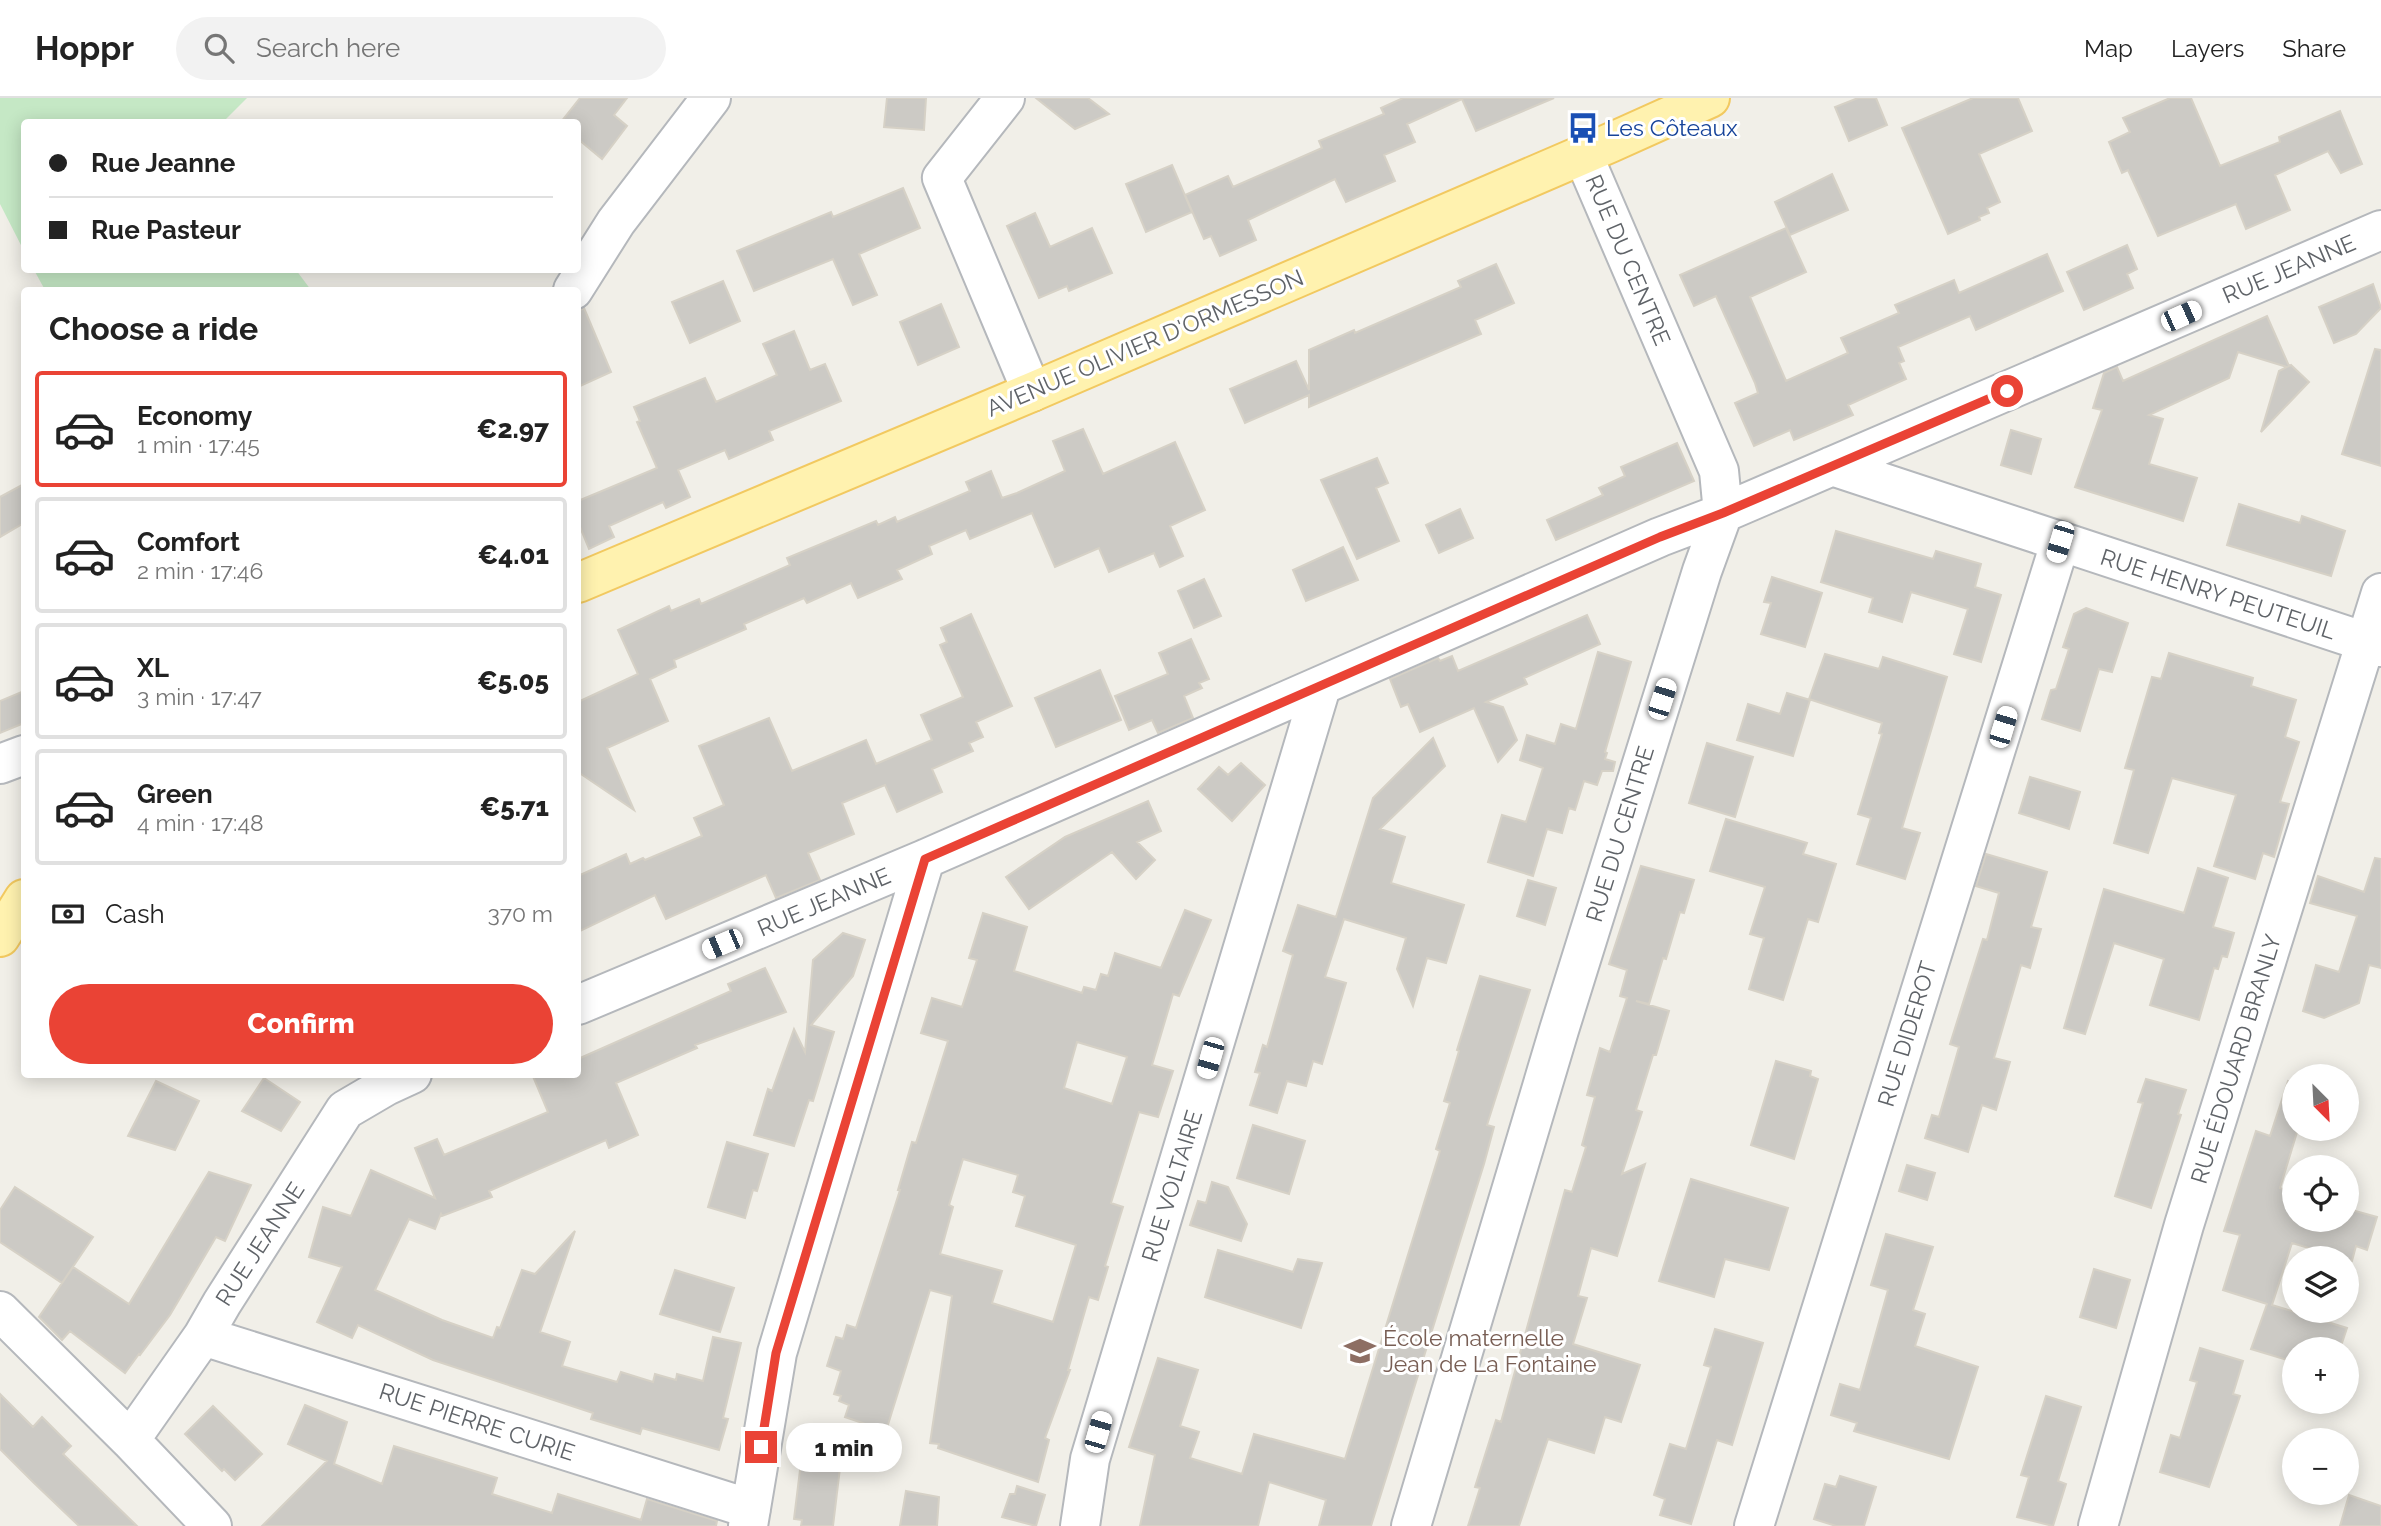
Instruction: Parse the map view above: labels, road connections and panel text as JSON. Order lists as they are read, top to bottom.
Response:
{
  "streets": {
    "main road": ["AVENUE OLIVIER D'ORMESSON"],
    "street": [
      "RUE DU CENTRE",
      "RUE JEANNE",
      "RUE HENRY PEUTEUIL",
      "RUE DIDEROT",
      "RUE ÉDOUARD BRANLY",
      "RUE VOLTAIRE",
      "RUE PIERRE CURIE"
    ]
  },
  "crossings": [
    ["RUE DU CENTRE", "RUE JEANNE"],
    ["RUE DU CENTRE", "AVENUE OLIVIER D'ORMESSON"],
    ["RUE JEANNE", "RUE HENRY PEUTEUIL"],
    ["RUE JEANNE", "RUE VOLTAIRE"],
    ["RUE JEANNE", "RUE PIERRE CURIE"],
    ["RUE HENRY PEUTEUIL", "RUE DIDEROT"],
    ["RUE HENRY PEUTEUIL", "RUE ÉDOUARD BRANLY"]
  ],
  "places": {
    "bus stop": ["Les Côteaux"],
    "school or university": ["École maternelle Jean de La Fontaine"]
  },
  "north": "bottom right",
  "page": {
    "header": "Hoppr",
    "search": "Search here",
    "nav": ["Map", "Layers", "Share"],
    "banner": ["Rue Jeanne", "Rue Pasteur"],
    "heading": "Choose a ride",
    "list": [
      {
        "name": "Economy",
        "note": "1 min · 17:45",
        "value": "€2.97"
      },
      {
        "name": "Comfort",
        "note": "2 min · 17:46",
        "value": "€4.01"
      },
      {
        "name": "XL",
        "note": "3 min · 17:47",
        "value": "€5.05"
      },
      {
        "name": "Green",
        "note": "4 min · 17:48",
        "value": "€5.71"
      }
    ],
    "pay": ["Cash", "370 m"],
    "buttons": "Confirm",
    "map_buttons": ["+", "−"],
    "bubble": "1 min"
  }
}
